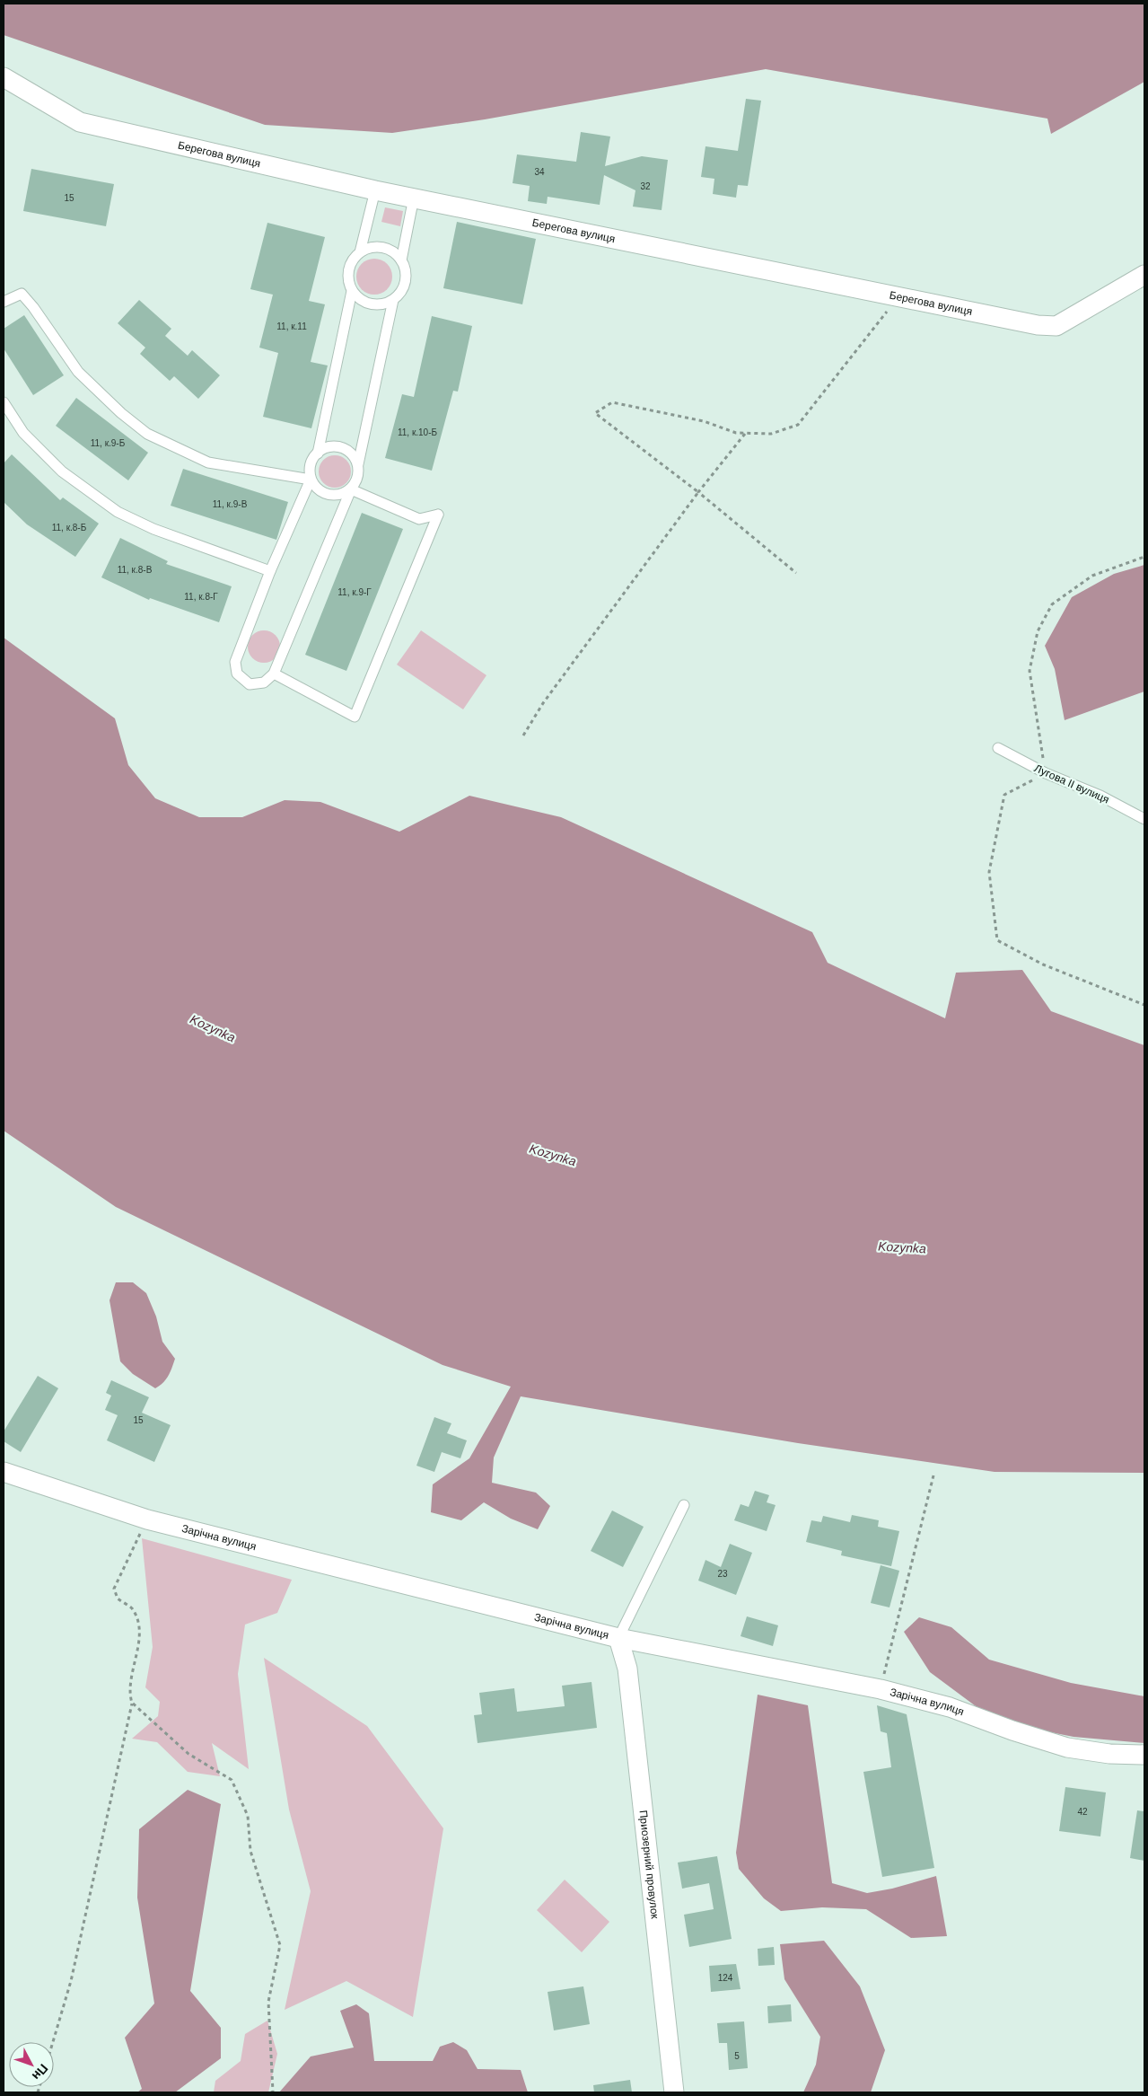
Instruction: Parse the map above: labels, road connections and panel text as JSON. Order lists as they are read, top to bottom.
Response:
{
  "streets": {
    "street": ["Берегова вулиця", "Зарічна вулиця", "Приозерний провулок"],
    "lane": ["Лугова II вулиця"]
  },
  "crossings": [
    ["Зарічна вулиця", "Приозерний провулок"]
  ],
  "water": ["Kozynka"],
  "house_numbers": [
    "34",
    "32",
    "15",
    "11, к.11",
    "11, к.10-Б",
    "11, к.9-Б",
    "11, к.9-В",
    "11, к.8-Б",
    "11, к.8-B",
    "11, к.9-Г",
    "11, к.8-Г",
    "15",
    "23",
    "42",
    "124",
    "5"
  ],
  "north": "bottom right"
}
